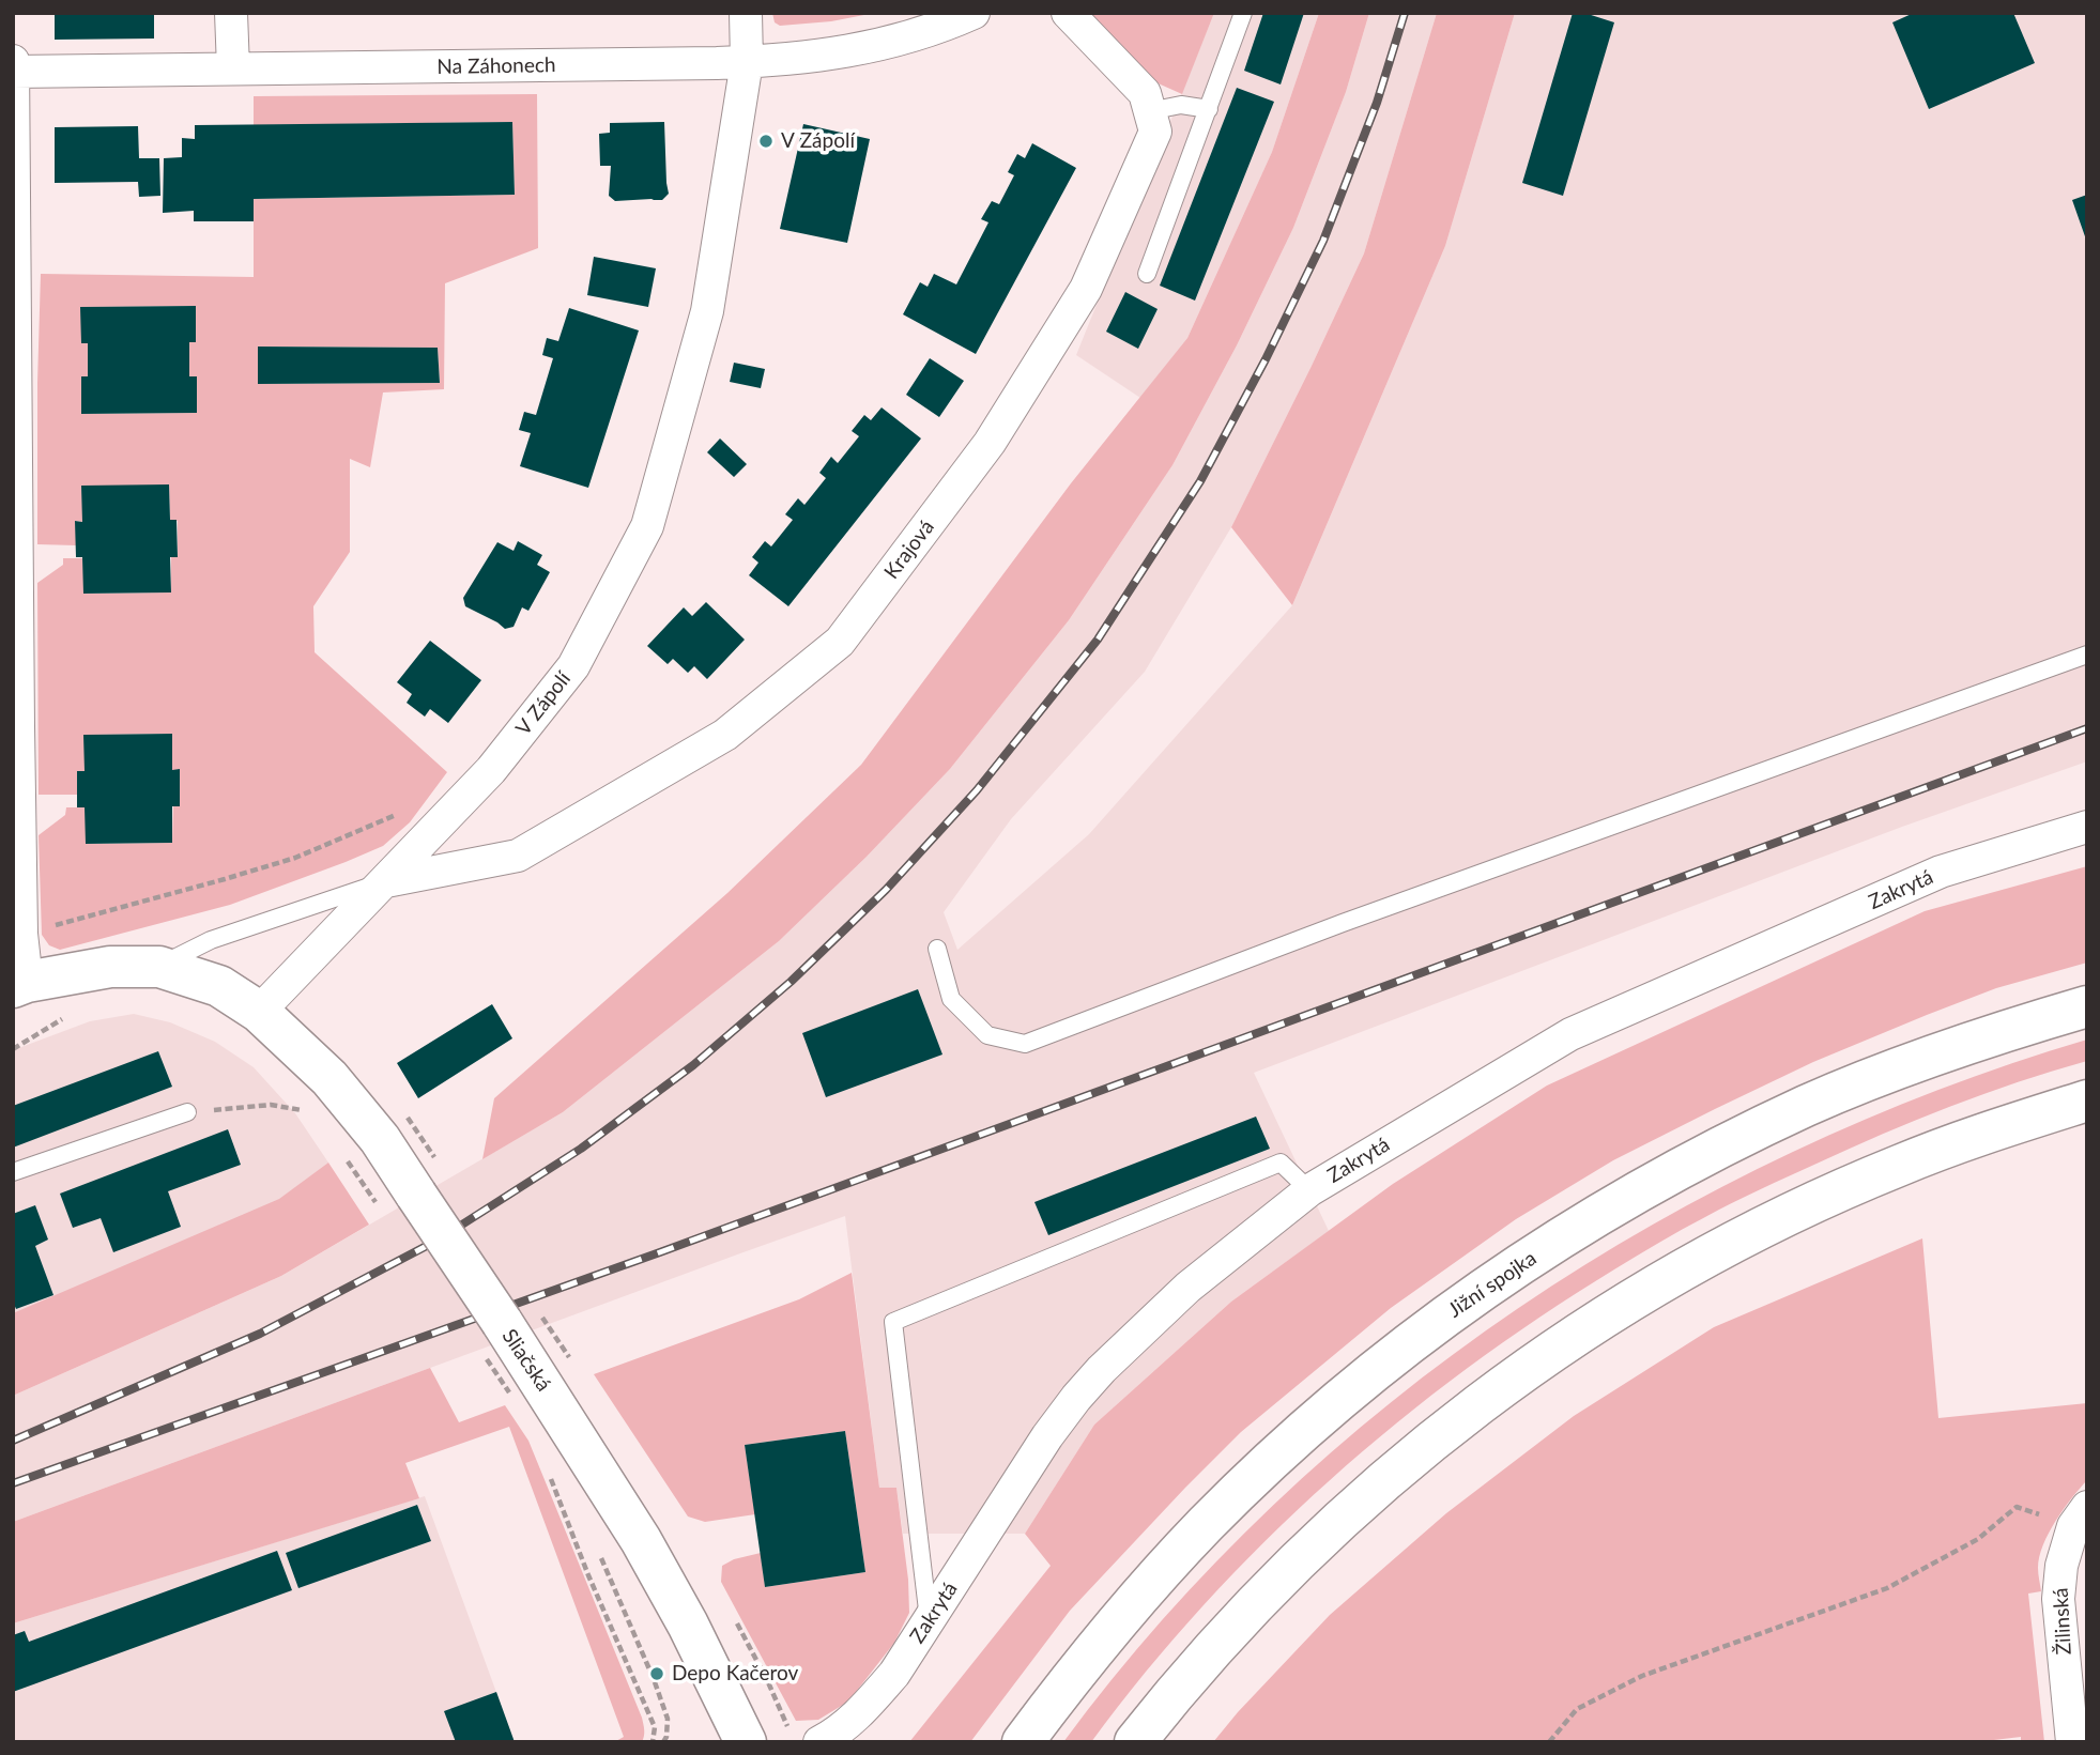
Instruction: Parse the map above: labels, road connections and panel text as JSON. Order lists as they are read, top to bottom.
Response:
{
  "streets": {
    "main road": ["Jižní spojka", "Sliačská"],
    "street": [
      "Na Záhonech",
      "Krajová",
      "V Zápolí",
      "Zakrytá",
      "Žilinská"
    ]
  },
  "crossings": [
    ["Na Záhonech", "V Zápolí"],
    ["Krajová", "V Zápolí"],
    ["V Zápolí", "Sliačská"]
  ],
  "places": ["V Zápolí", "Depo Kačerov"]
}
